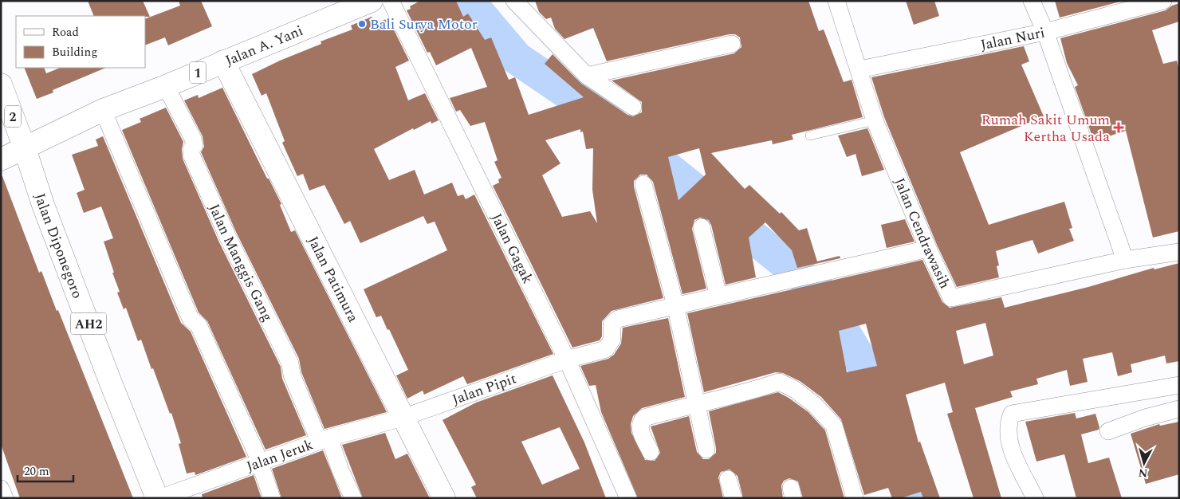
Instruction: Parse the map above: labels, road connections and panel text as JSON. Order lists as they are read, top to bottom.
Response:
{
  "streets": {
    "main road": [
      "Jalan A. Yani",
      "1",
      "2",
      "Jalan Diponegoro",
      "Jalan Patimura",
      "AH2"
    ],
    "street": [
      "Jalan Nuri",
      "Jalan Cendrawasih",
      "Jalan Gagak",
      "Jalan Manggis Gang",
      "Jalan Pipit",
      "Jalan Jeruk"
    ]
  },
  "crossings": [
    ["Jalan Nuri", "Jalan Cendrawasih"],
    ["Jalan A. Yani", "1"],
    ["Jalan A. Yani", "2"],
    ["Jalan A. Yani", "Jalan Diponegoro"],
    ["Jalan A. Yani", "Jalan Manggis Gang"],
    ["Jalan A. Yani", "Jalan Patimura"],
    ["1", "2"],
    ["1", "Jalan Diponegoro"],
    ["2", "Jalan Diponegoro"],
    ["Jalan Diponegoro", "Jalan Jeruk"],
    ["Jalan Gagak", "Jalan Pipit"],
    ["Jalan Manggis Gang", "Jalan Jeruk"],
    ["Jalan Patimura", "Jalan Pipit"],
    ["Jalan Patimura", "Jalan Jeruk"],
    ["Jalan Pipit", "Jalan Jeruk"]
  ],
  "places": {
    "other": ["Bali Surya Motor"],
    "health": ["Rumah Sakit Umum Kertha Usada"]
  },
  "legend": ["Road", "Building"],
  "scale_bar": "20 m",
  "north": "bottom"
}
